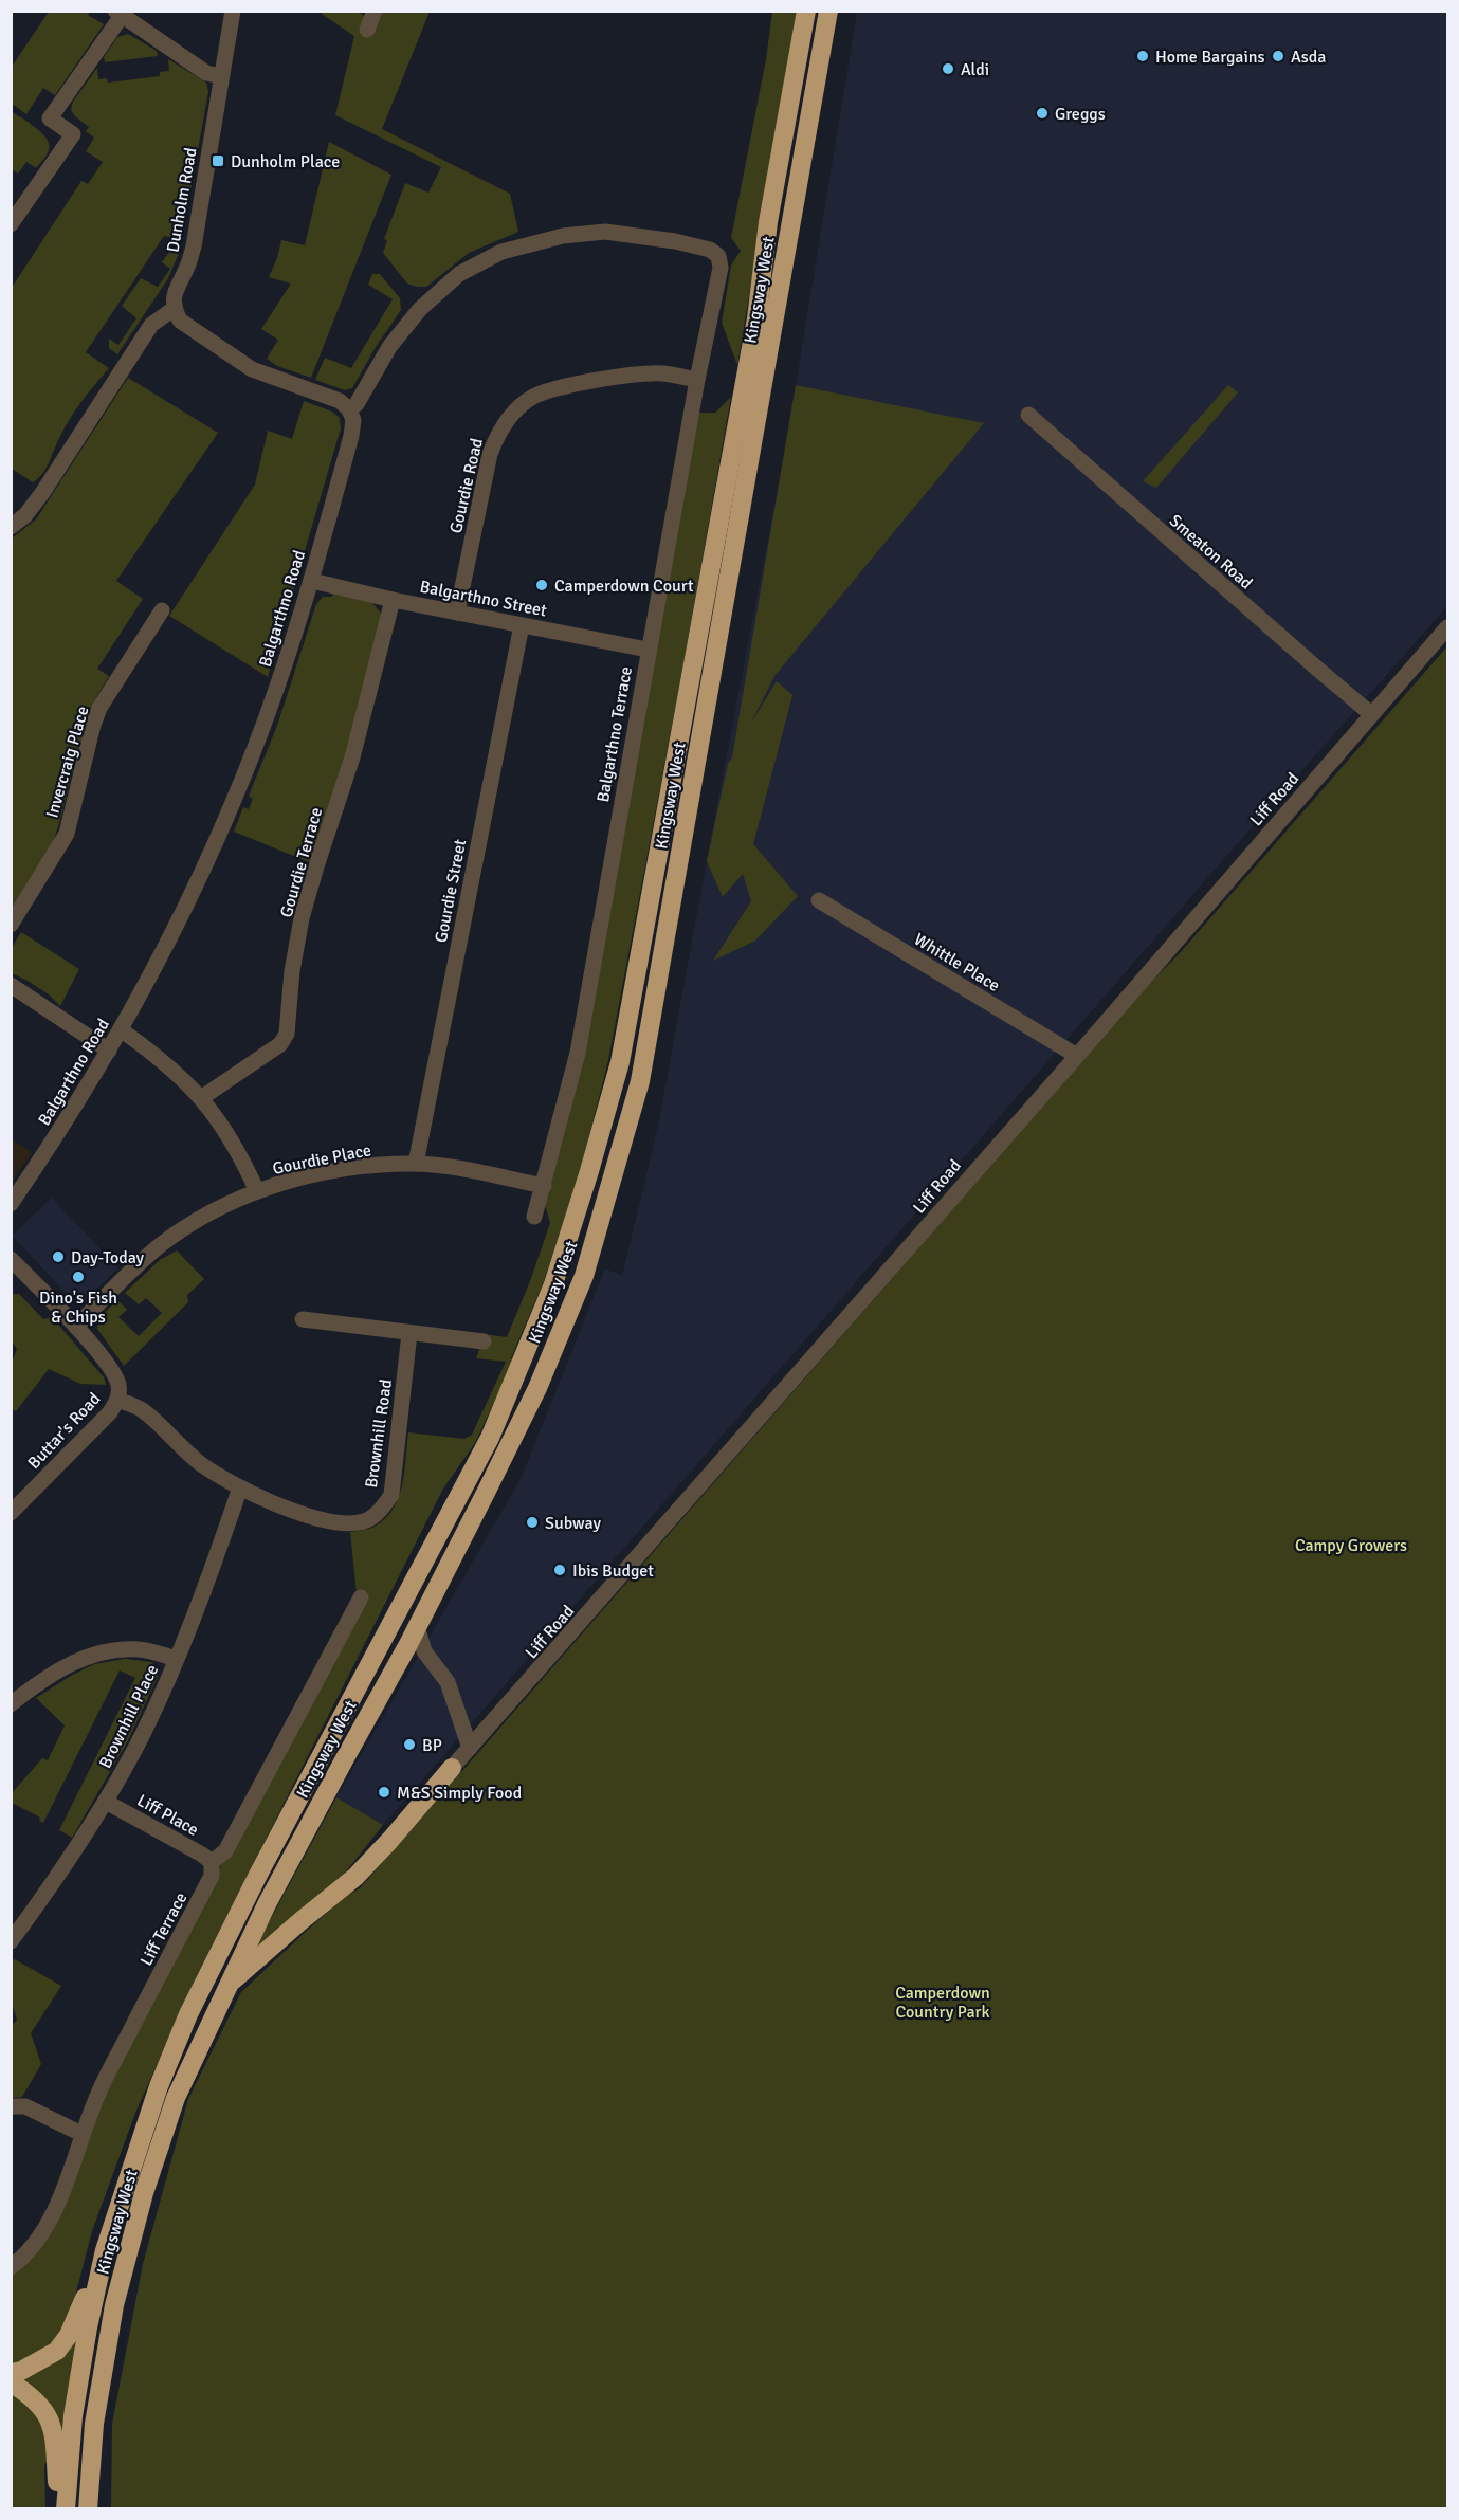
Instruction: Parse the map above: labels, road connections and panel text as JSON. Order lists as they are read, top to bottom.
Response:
{
  "streets": {
    "highway": ["Kingsway West"],
    "street": [
      "Dunholm Road",
      "Gourdie Road",
      "Smeaton Road",
      "Balgarthno Street",
      "Balgarthno Road",
      "Balgarthno Terrace",
      "Invercraig Place",
      "Liff Road",
      "Gourdie Terrace",
      "Gourdie Street",
      "Whittle Place",
      "Gourdie Place",
      "Buttar's Road",
      "Brownhill Road",
      "Brownhill Place",
      "Liff Place",
      "Liff Terrace"
    ]
  },
  "crossings": [
    ["Gourdie Road", "Balgarthno Street"],
    ["Gourdie Road", "Balgarthno Terrace"],
    ["Smeaton Road", "Liff Road"],
    ["Balgarthno Street", "Balgarthno Road"],
    ["Balgarthno Street", "Balgarthno Terrace"],
    ["Balgarthno Street", "Gourdie Terrace"],
    ["Balgarthno Street", "Gourdie Street"],
    ["Balgarthno Road", "Balgarthno Terrace"],
    ["Balgarthno Terrace", "Gourdie Place"],
    ["Liff Road", "Whittle Place"],
    ["Gourdie Street", "Gourdie Place"],
    ["Buttar's Road", "Brownhill Road"],
    ["Brownhill Road", "Brownhill Place"],
    ["Brownhill Place", "Liff Place"],
    ["Liff Place", "Liff Terrace"]
  ],
  "parks": ["Campy Growers", "Camperdown Country Park"],
  "places": {
    "other": [
      "Home Bargains",
      "Asda",
      "Aldi",
      "Greggs",
      "Camperdown Court",
      "Day-Today",
      "Dino's Fish & Chips",
      "Subway",
      "Ibis Budget",
      "BP",
      "M&S Simply Food"
    ],
    "transit": ["Dunholm Place"]
  }
}
